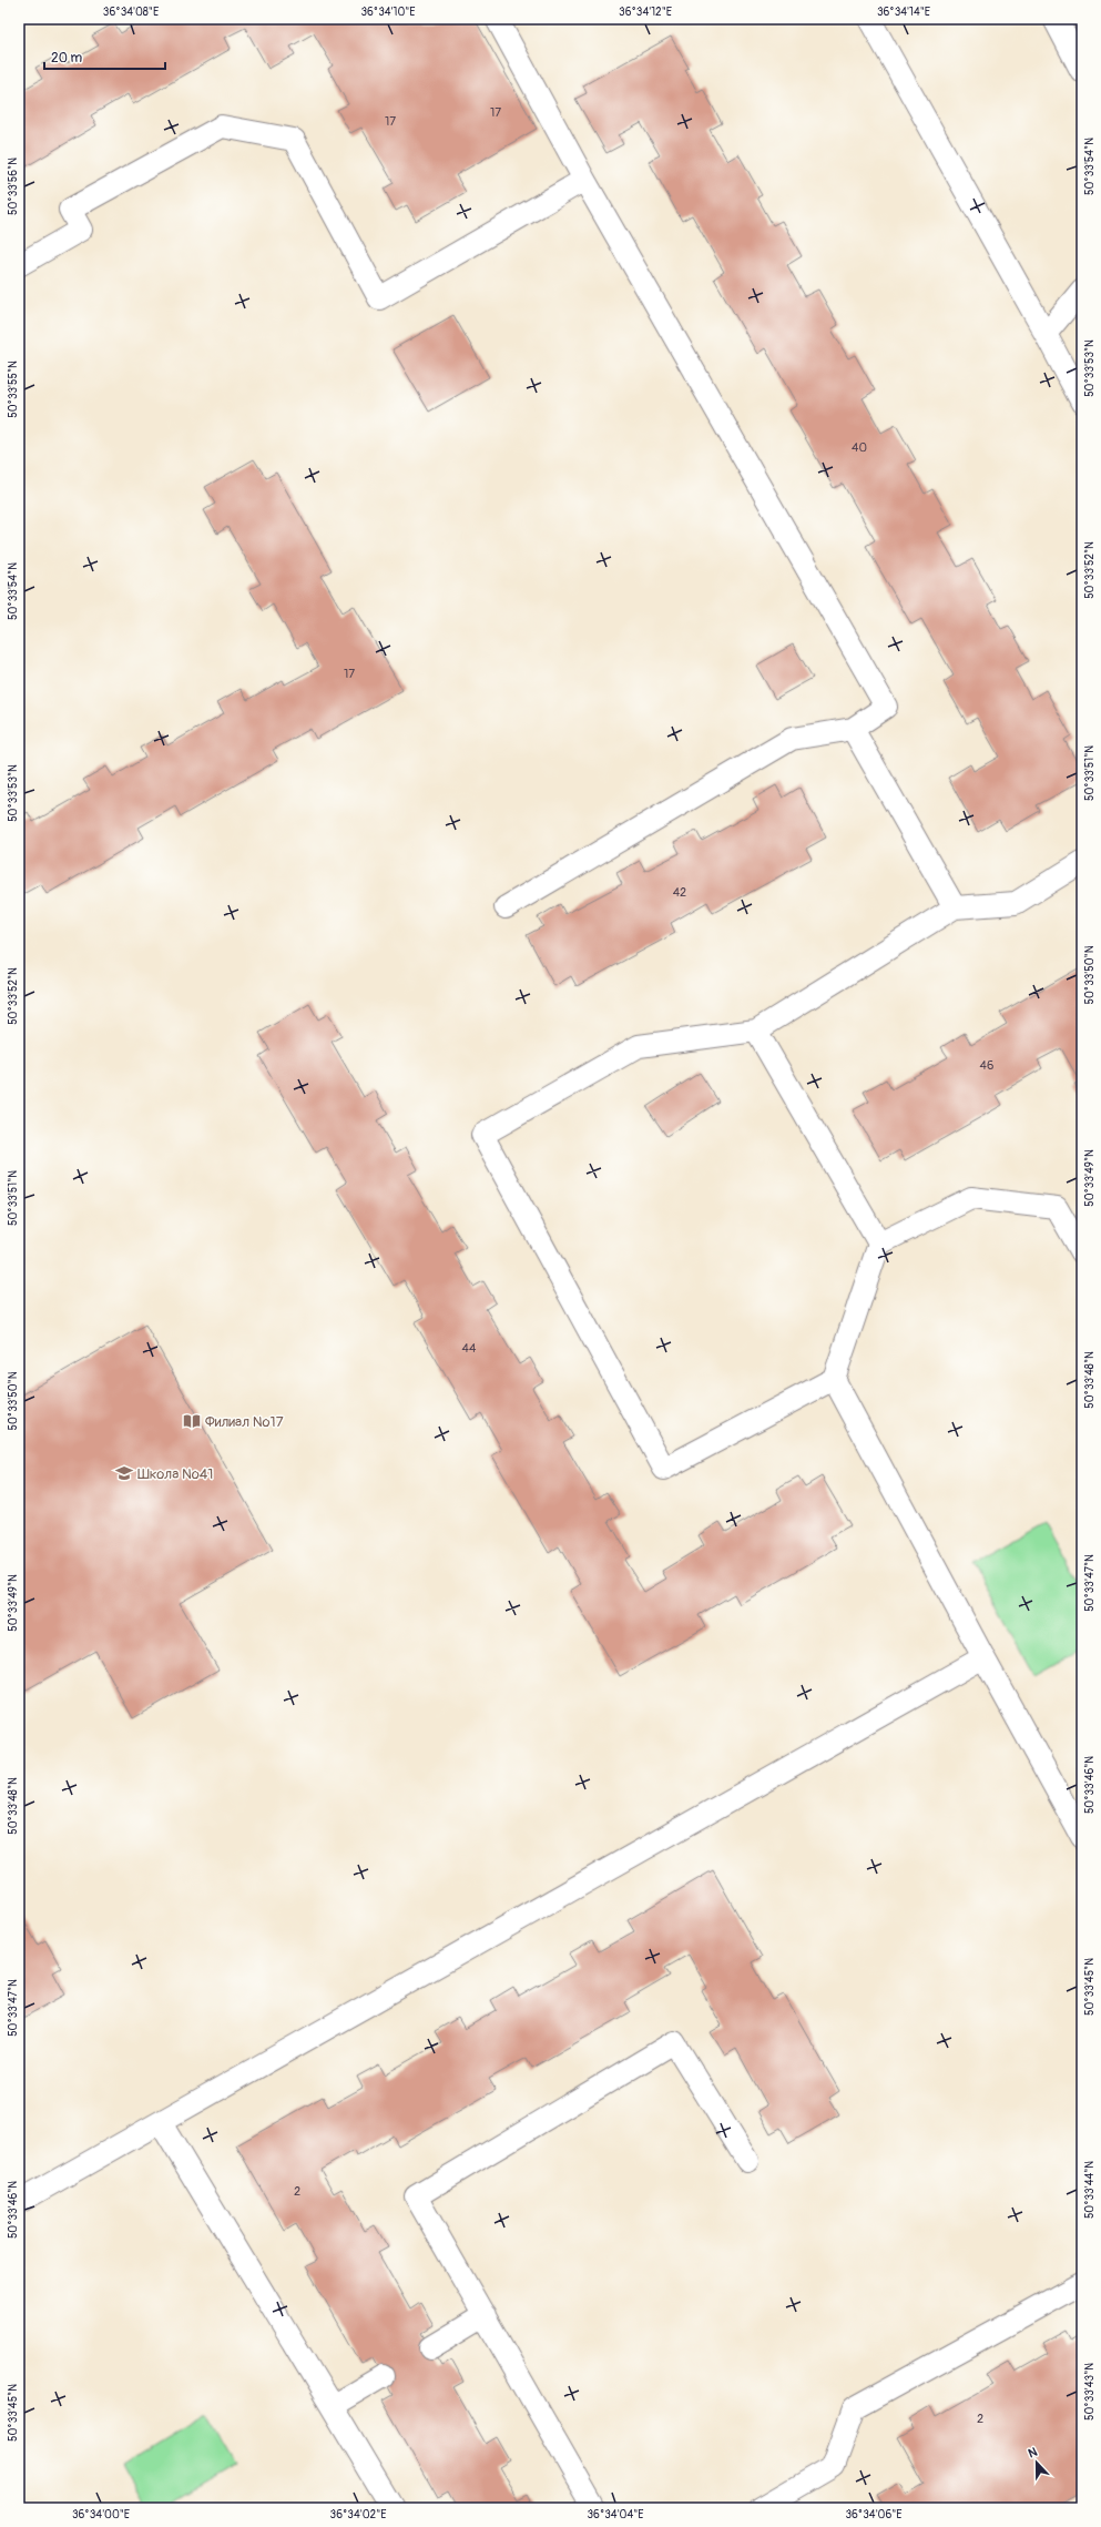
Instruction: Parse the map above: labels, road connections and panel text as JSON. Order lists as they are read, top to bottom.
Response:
{
  "places": {
    "library": ["Филиал №17"],
    "school or university": ["Школа №41"]
  },
  "house_numbers": [
    "17",
    "17",
    "40",
    "17",
    "42",
    "46",
    "44",
    "2",
    "2"
  ],
  "scale_bar": "20 m",
  "north": "top",
  "coordinates": [
    "36°34'08\"E",
    "36°34'10\"E",
    "36°34'12\"E",
    "36°34'14\"E",
    "50°33'54\"N",
    "50°33'56\"N",
    "50°33'53\"N",
    "50°33'55\"N",
    "50°33'52\"N",
    "50°33'51\"N",
    "50°33'50\"N",
    "50°33'49\"N",
    "50°33'48\"N",
    "50°33'47\"N",
    "50°33'46\"N",
    "50°33'45\"N",
    "50°33'44\"N",
    "50°33'43\"N",
    "36°34'00\"E",
    "36°34'02\"E",
    "36°34'04\"E",
    "36°34'06\"E"
  ]
}
